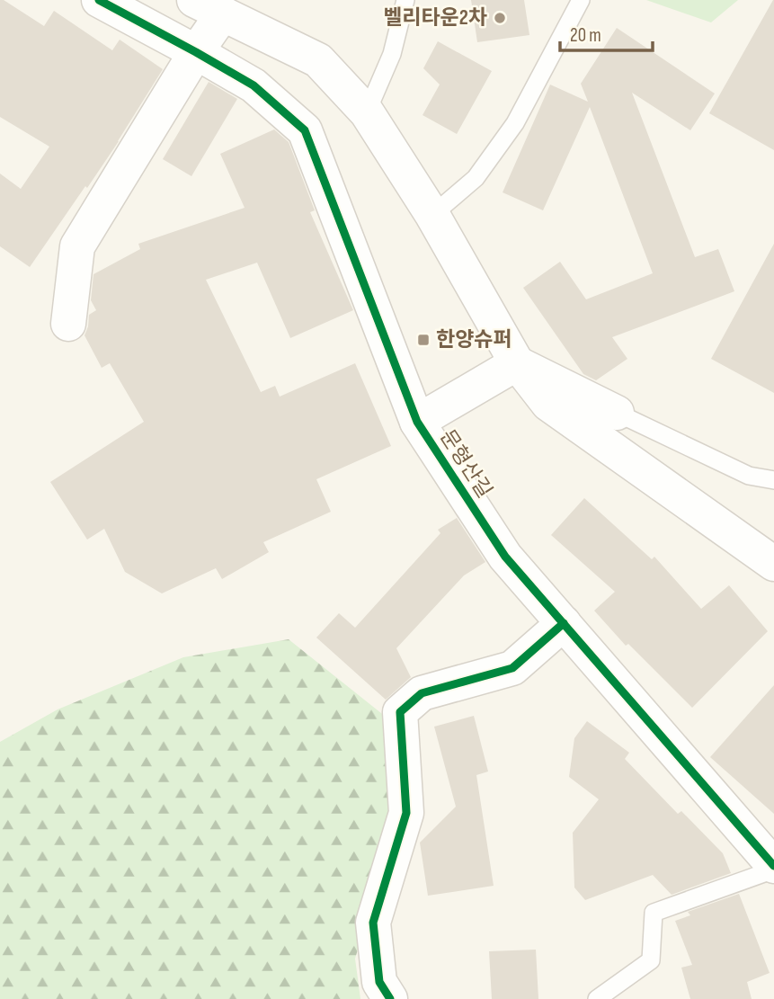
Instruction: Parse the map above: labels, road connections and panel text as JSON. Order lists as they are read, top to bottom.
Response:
{
  "streets": {
    "street": ["문형산길"]
  },
  "places": {
    "other": ["벨리타운2차"],
    "transit": ["한양슈퍼"]
  },
  "scale_bar": "20 m"
}
